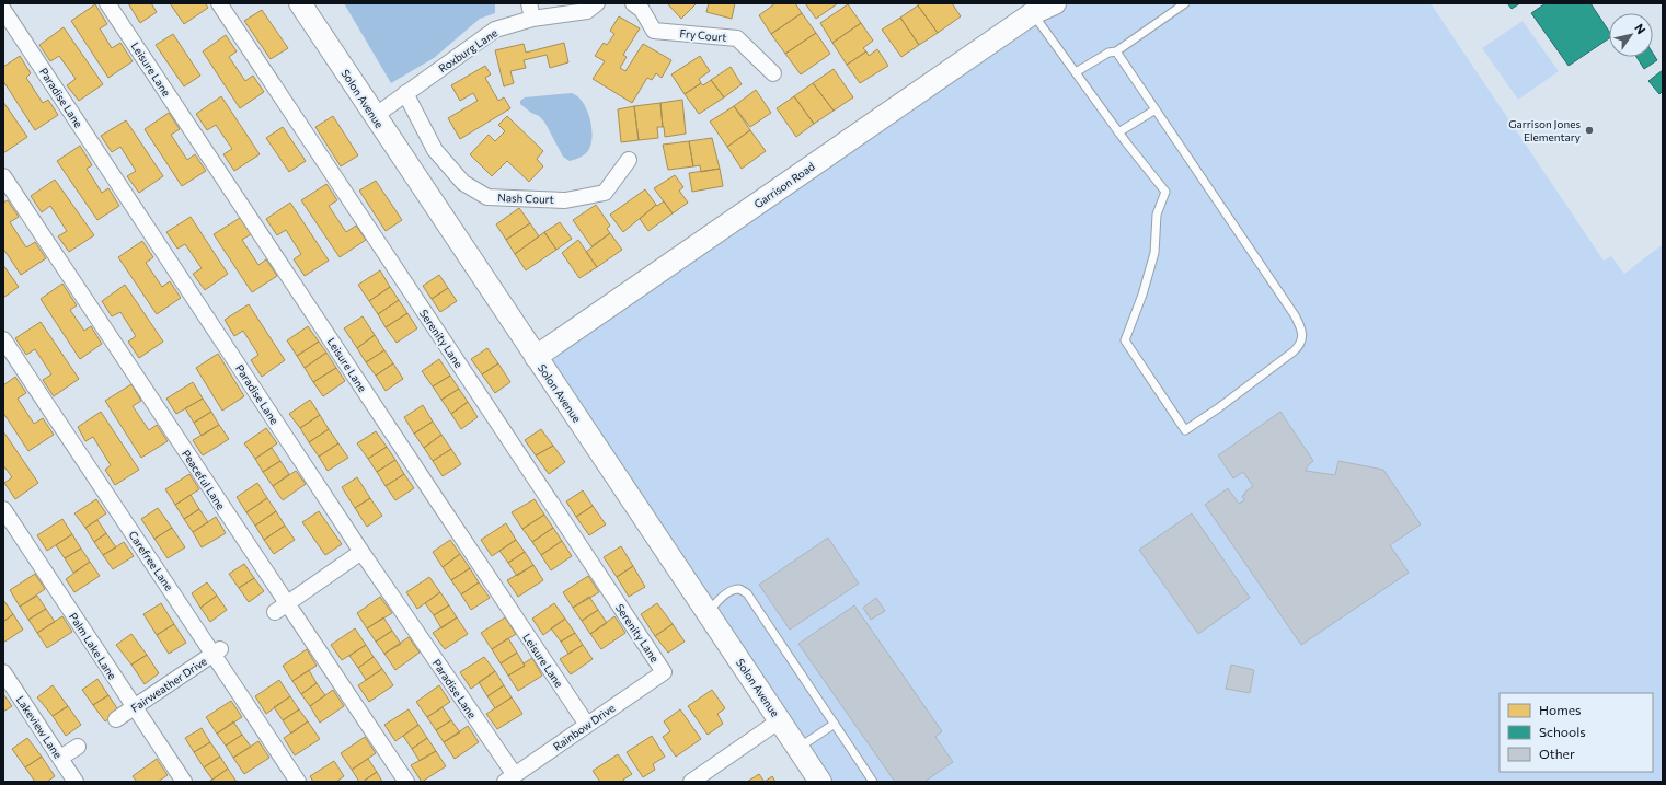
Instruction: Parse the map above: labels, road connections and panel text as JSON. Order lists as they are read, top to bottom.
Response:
{
  "streets": {
    "street": [
      "Fry Court",
      "Roxburg Lane",
      "Leisure Lane",
      "Paradise Lane",
      "Solon Avenue",
      "Garrison Road",
      "Nash Court",
      "Serenity Lane",
      "Peaceful Lane",
      "Carefree Lane",
      "Palm Lake Lane",
      "Fairweather Drive",
      "Lakeview Lane",
      "Rainbow Drive"
    ]
  },
  "crossings": [
    ["Roxburg Lane", "Solon Avenue"],
    ["Roxburg Lane", "Nash Court"],
    ["Leisure Lane", "Rainbow Drive"],
    ["Paradise Lane", "Rainbow Drive"],
    ["Solon Avenue", "Garrison Road"],
    ["Serenity Lane", "Rainbow Drive"],
    ["Carefree Lane", "Fairweather Drive"],
    ["Palm Lake Lane", "Fairweather Drive"]
  ],
  "places": ["Garrison Jones Elementary"],
  "legend": ["Homes", "Schools", "Other"],
  "north": "top right"
}
